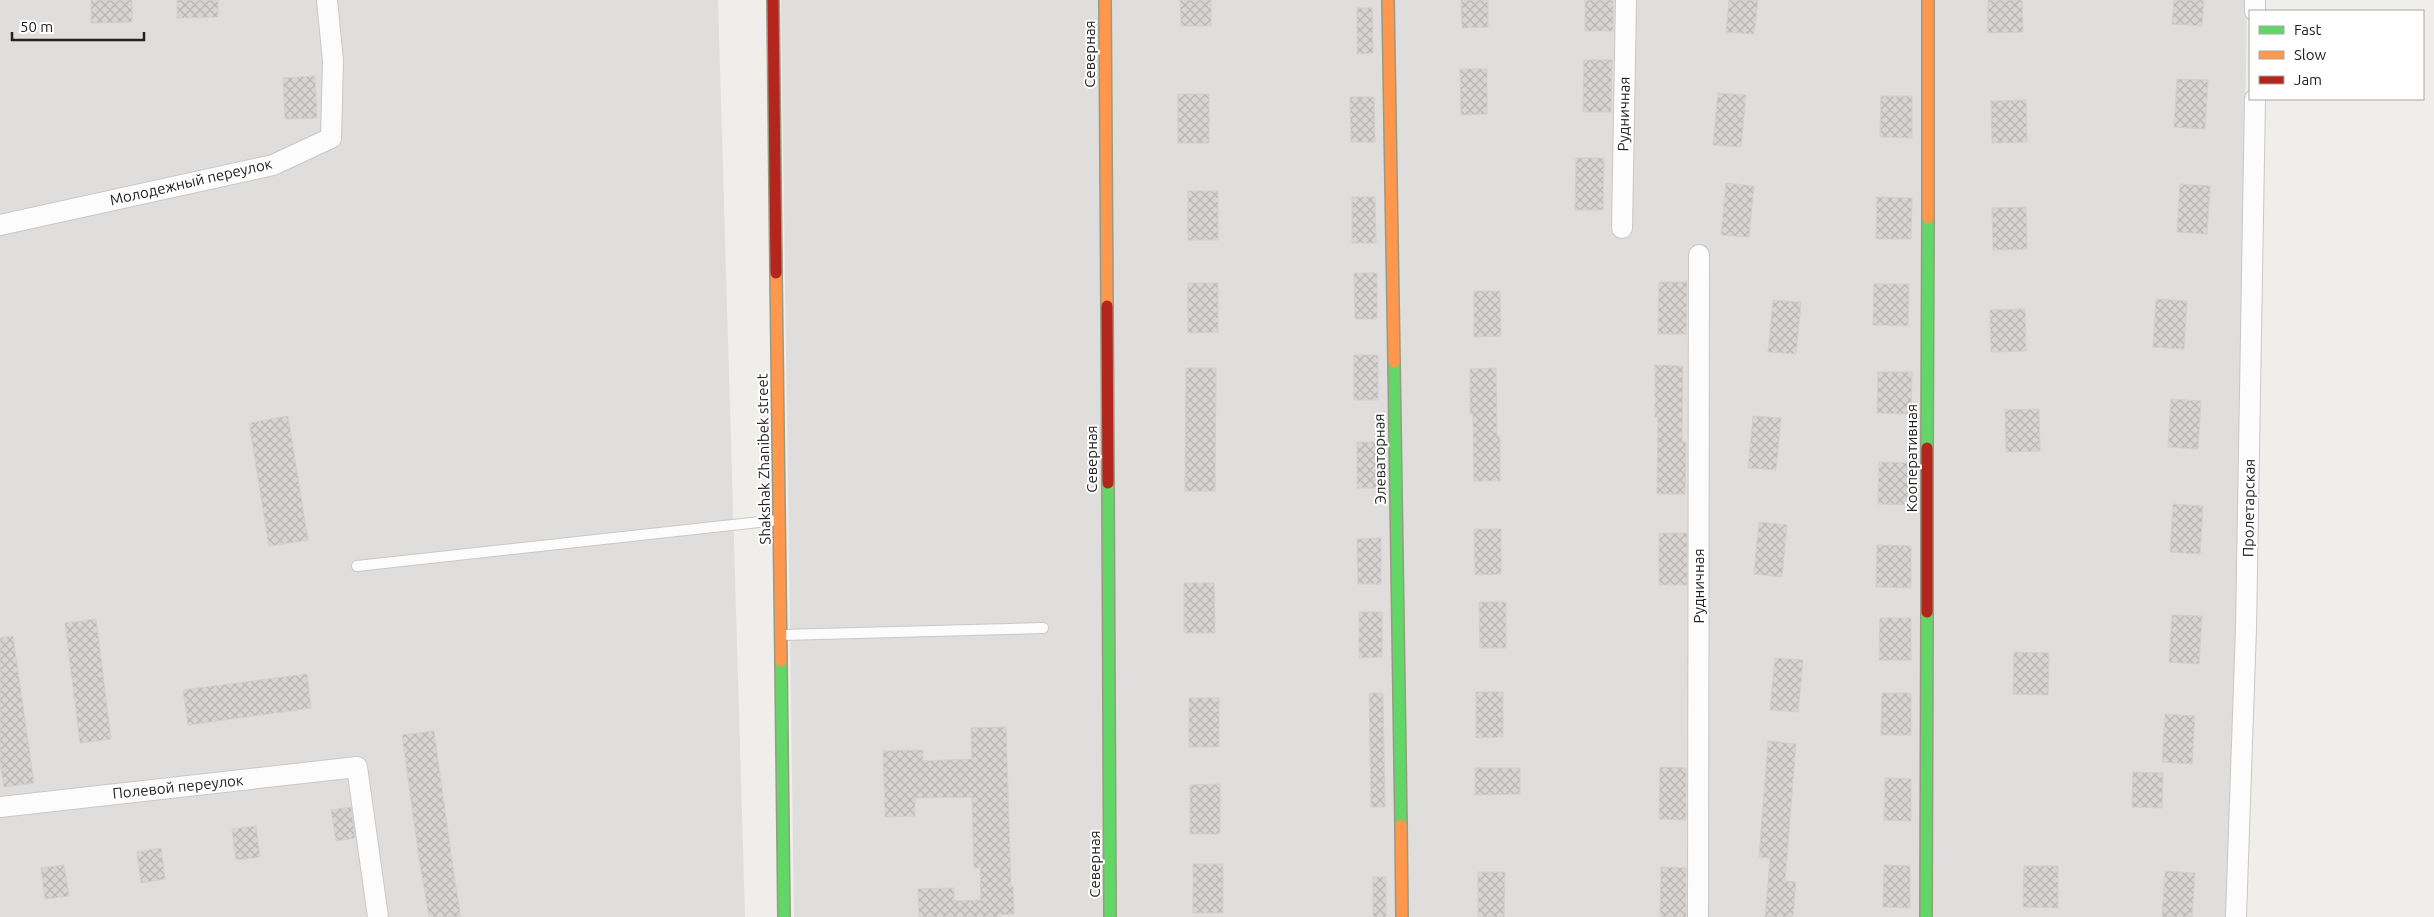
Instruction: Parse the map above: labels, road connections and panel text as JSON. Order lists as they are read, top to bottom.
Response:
{
  "streets": {
    "street": [
      "Северная",
      "Рудничная",
      "Молодежный переулок",
      "Кооперативная",
      "Shakshak Zhanibek street",
      "Элеваторная",
      "Пролетарская",
      "Полевой переулок"
    ]
  },
  "legend": ["Fast", "Slow", "Jam"],
  "scale_bar": "50 m"
}
